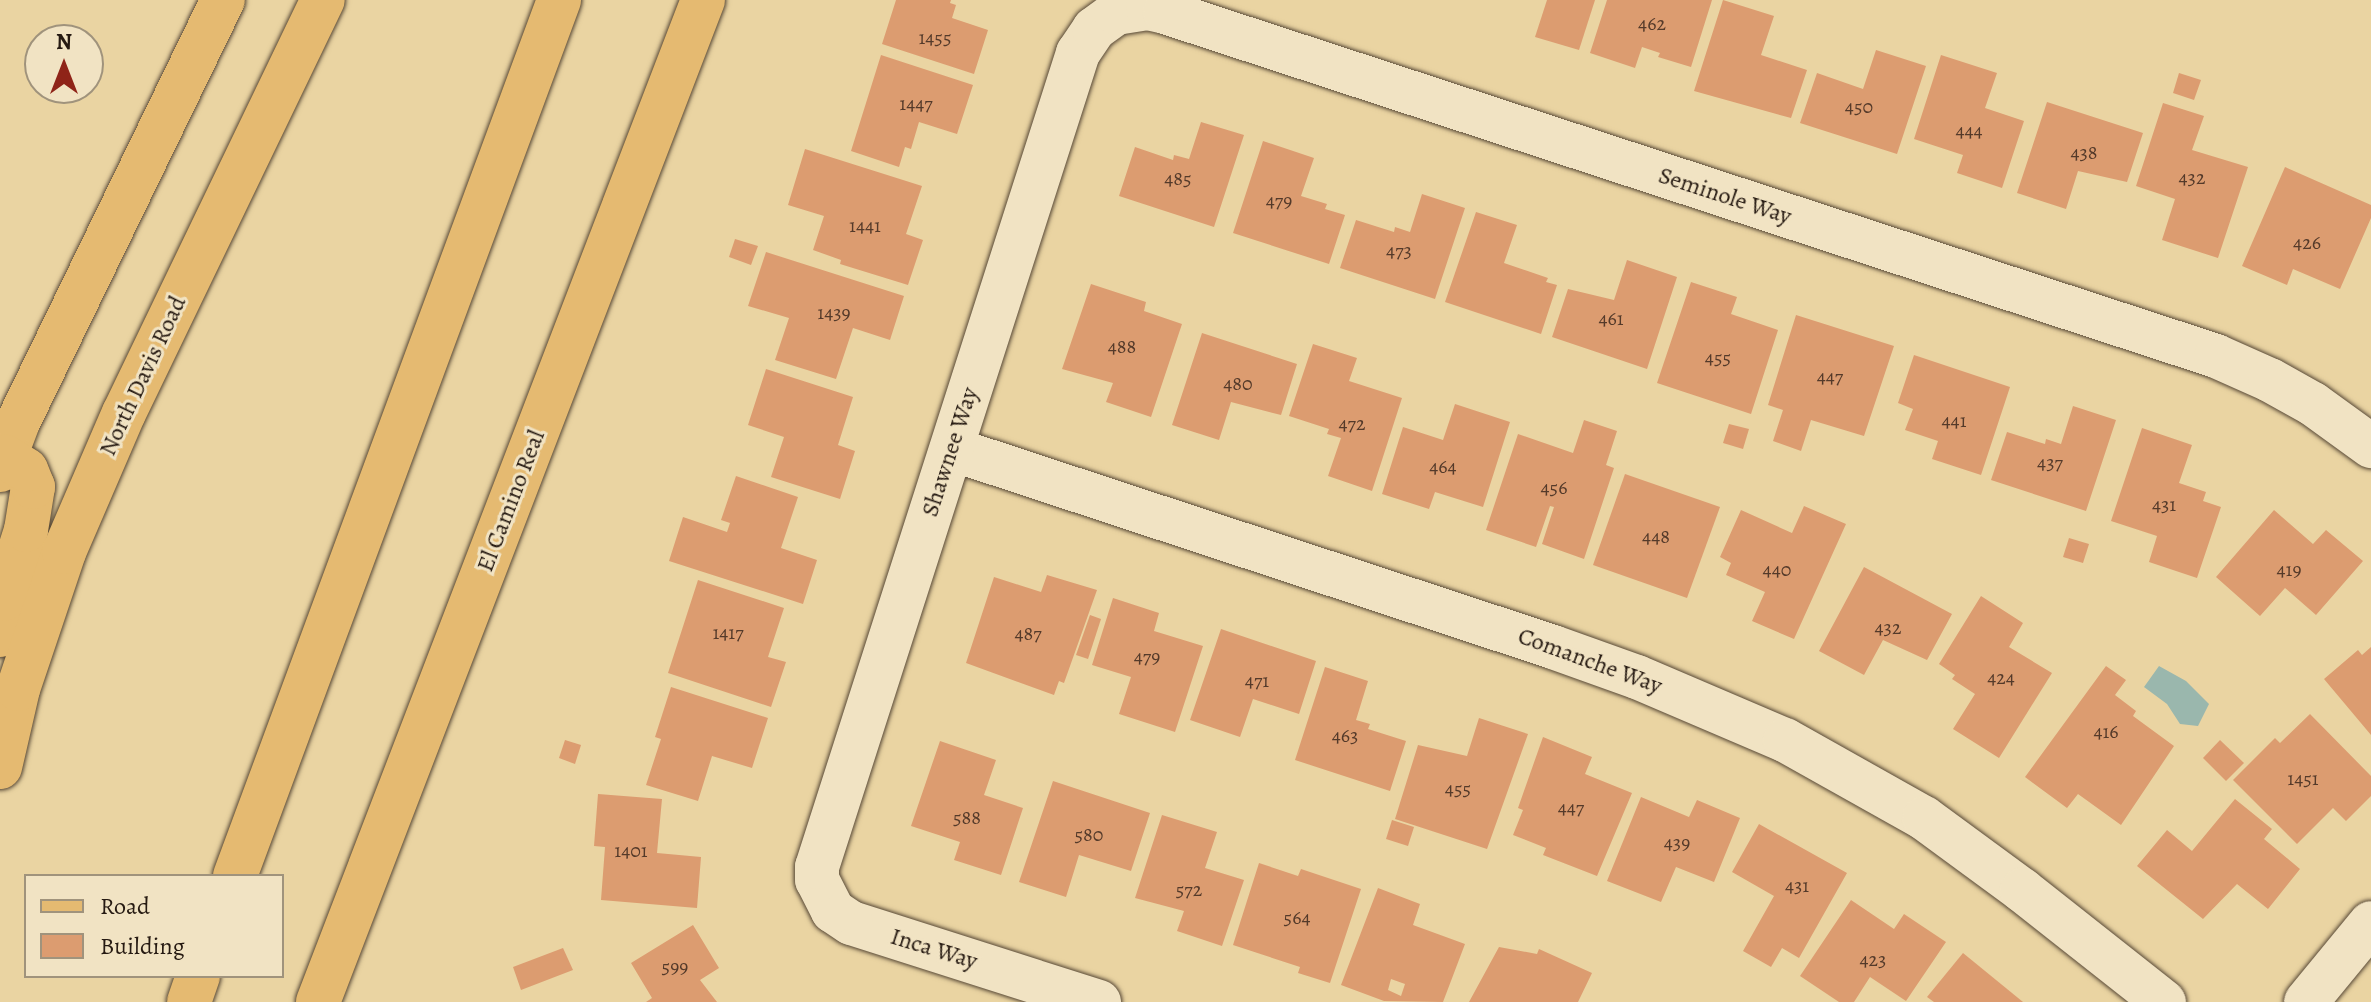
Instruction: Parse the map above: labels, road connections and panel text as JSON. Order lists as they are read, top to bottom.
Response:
{
  "streets": {
    "main road": ["North Davis Road", "El Camino Real"],
    "street": [
      "Seminole Way",
      "Shawnee Way",
      "Comanche Way",
      "Inca Way"
    ]
  },
  "crossings": [
    ["Seminole Way", "Shawnee Way"],
    ["Shawnee Way", "Comanche Way"],
    ["Shawnee Way", "Inca Way"]
  ],
  "house_numbers": [
    "462",
    "1455",
    "1447",
    "450",
    "444",
    "438",
    "432",
    "485",
    "479",
    "1441",
    "426",
    "473",
    "1439",
    "461",
    "488",
    "455",
    "447",
    "480",
    "441",
    "472",
    "437",
    "464",
    "456",
    "431",
    "448",
    "440",
    "419",
    "432",
    "1417",
    "487",
    "479",
    "424",
    "471",
    "416",
    "463",
    "1451",
    "455",
    "447",
    "588",
    "580",
    "439",
    "1401",
    "431",
    "572",
    "564",
    "423",
    "599"
  ],
  "legend": ["Road", "Building"],
  "north": "top"
}
